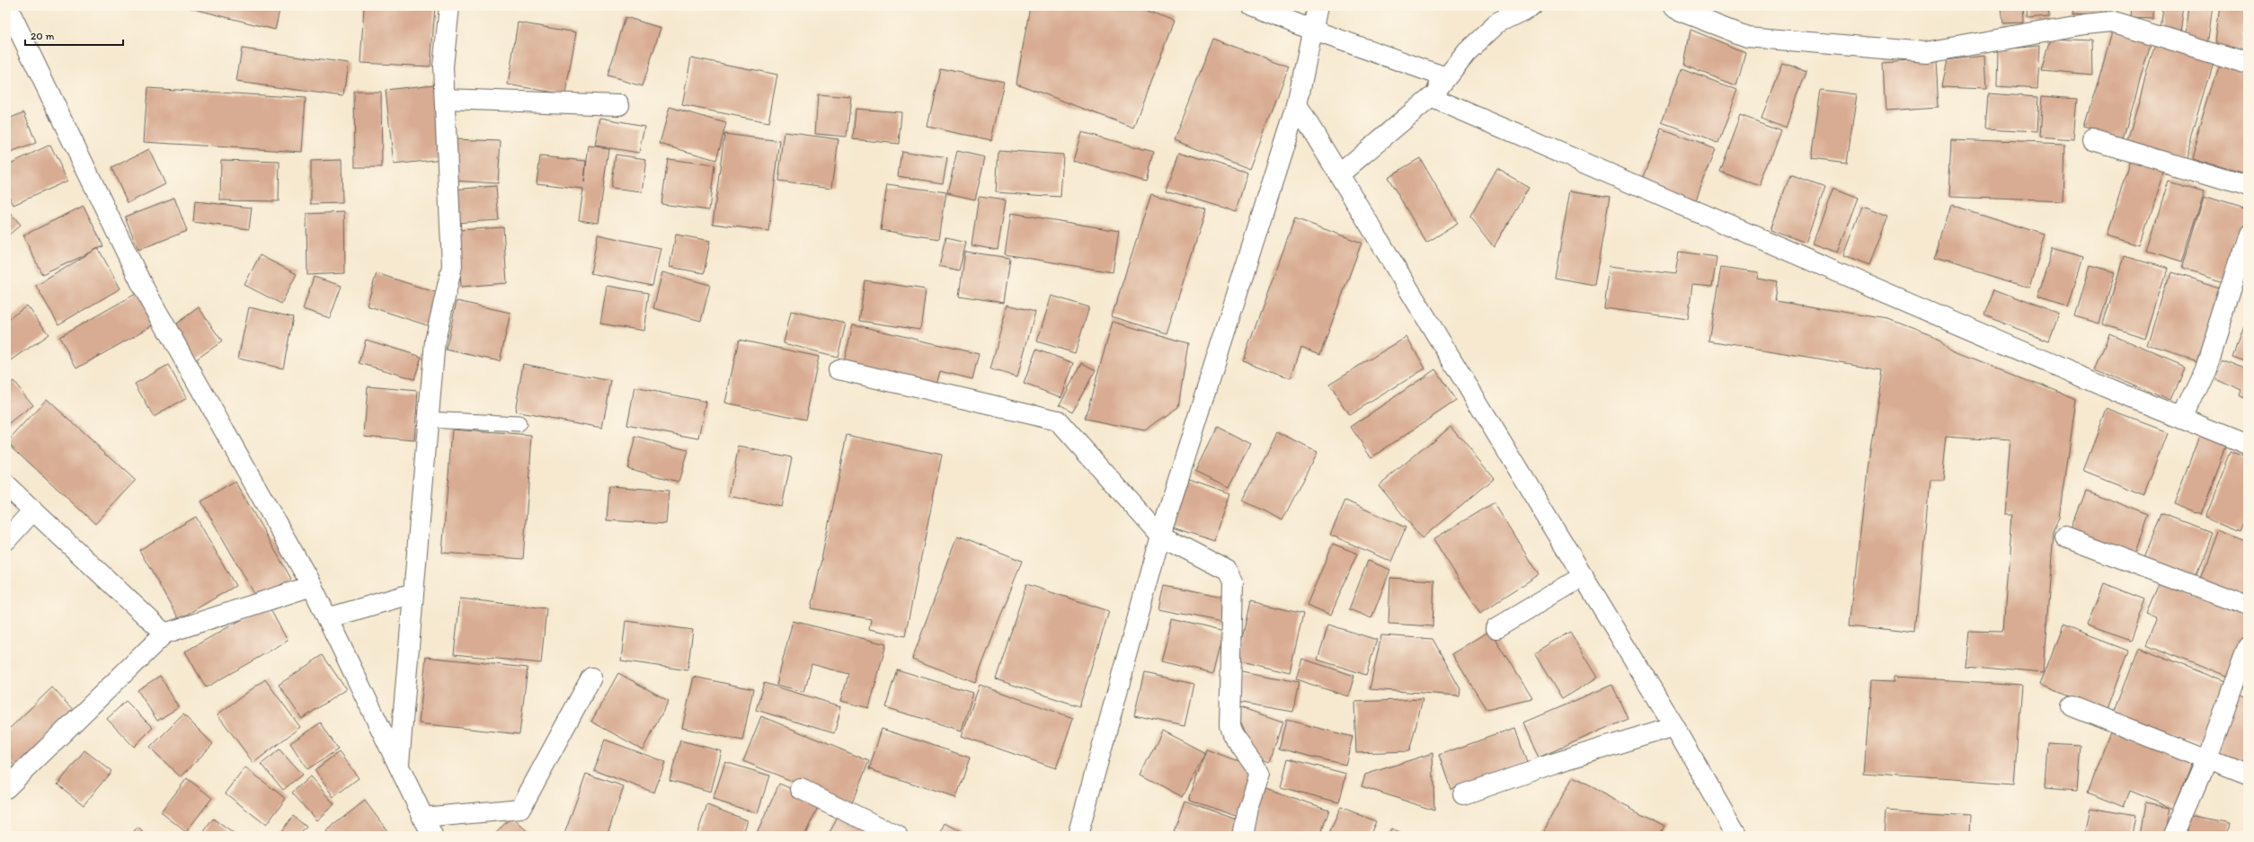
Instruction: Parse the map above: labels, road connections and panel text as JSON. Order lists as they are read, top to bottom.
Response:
{
  "scale_bar": "20 m"
}
